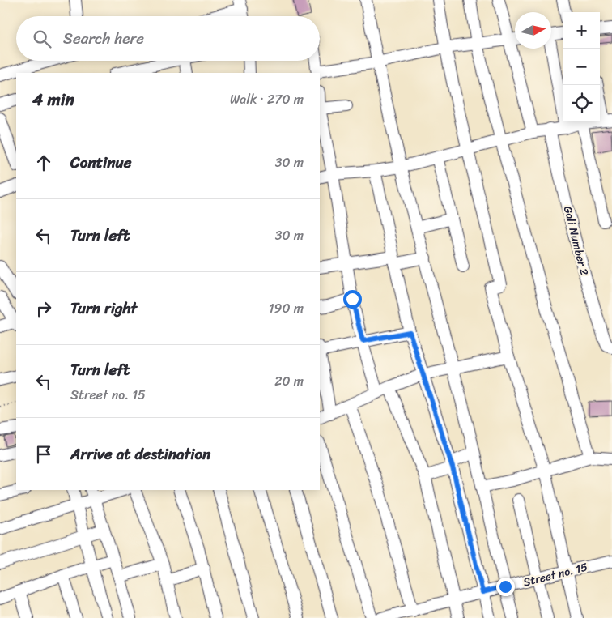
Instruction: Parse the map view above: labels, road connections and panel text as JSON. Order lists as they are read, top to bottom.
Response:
{
  "streets": {
    "street": ["Gali Number 2", "Street no. 15"]
  },
  "north": "right",
  "page": {
    "map_buttons": ["+", "−"],
    "search": "Search here",
    "heading": ["4 min", "Walk · 270 m"],
    "list": [
      ["Continue", "30 m"],
      ["Turn left", "30 m"],
      ["Turn right", "190 m"],
      ["Turn left", "Street no. 15", "20 m"],
      "Arrive at destination"
    ]
  }
}
